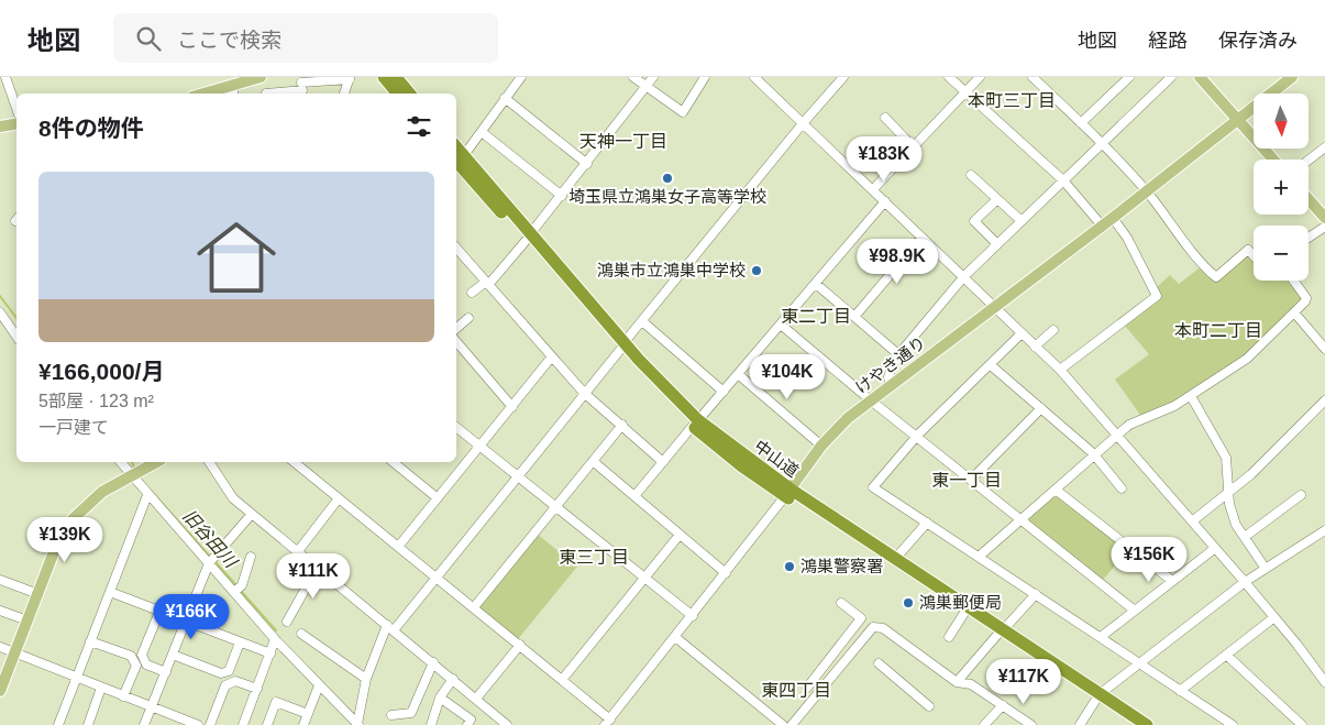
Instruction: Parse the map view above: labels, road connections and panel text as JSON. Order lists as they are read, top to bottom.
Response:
{
  "streets": {
    "highway": ["中山道"],
    "main road": ["けやき通り"]
  },
  "crossings": [
    ["けやき通り", "中山道"]
  ],
  "districts": [
    "本町三丁目",
    "天神一丁目",
    "東二丁目",
    "本町二丁目",
    "東一丁目",
    "東三丁目",
    "東四丁目"
  ],
  "water": ["旧谷田川"],
  "places": [
    "埼玉県立鴻巣女子高等学校",
    "鴻巣市立鴻巣中学校",
    "鴻巣警察署",
    "鴻巣郵便局"
  ],
  "north": "bottom",
  "page": {
    "header": "地図",
    "search": "ここで検索",
    "nav": ["地図", "経路", "保存済み"],
    "map_buttons": ["+", "−"],
    "heading": "8件の物件",
    "price": [
      "¥183K",
      "¥98.9K",
      "¥104K",
      "¥139K",
      "¥156K",
      "¥111K",
      "¥166K",
      "¥117K"
    ],
    "list": [
      {
        "name": "¥166,000/月",
        "note": "5部屋 · 123 m² · 一戸建て"
      }
    ]
  }
}
